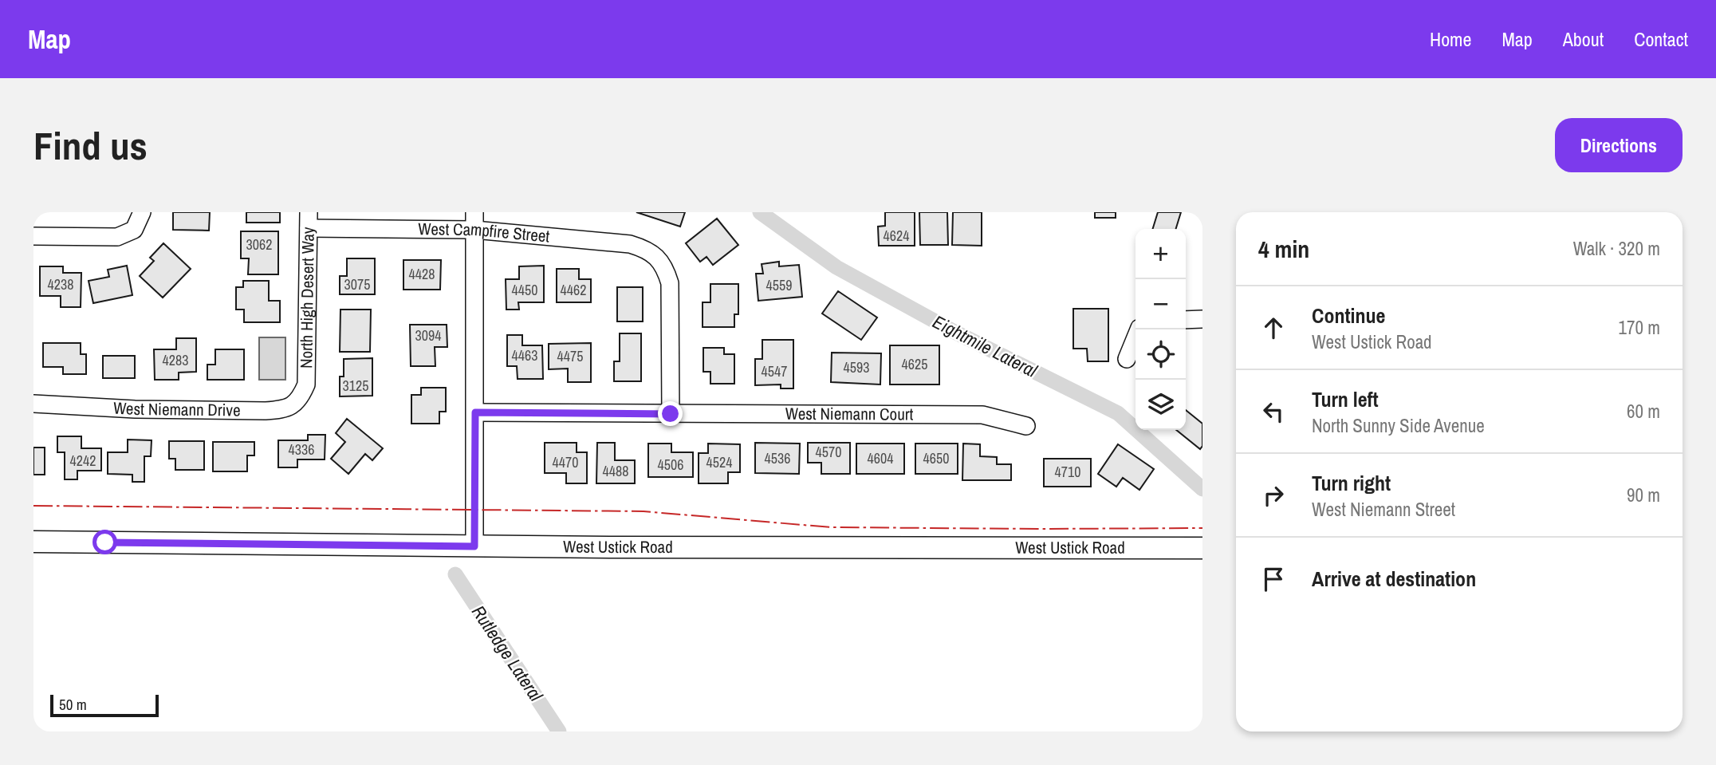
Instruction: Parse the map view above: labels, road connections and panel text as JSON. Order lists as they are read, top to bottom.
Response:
{
  "streets": {
    "main road": ["West Ustick Road"],
    "street": [
      "West Campfire Street",
      "North High Desert Way",
      "West Niemann Drive",
      "West Niemann Court"
    ]
  },
  "crossings": [
    ["West Campfire Street", "North High Desert Way"],
    ["West Campfire Street", "West Niemann Court"],
    ["North High Desert Way", "West Niemann Drive"]
  ],
  "water": ["Eightmile Lateral", "Rutledge Lateral"],
  "house_numbers": [
    "4624",
    "3062",
    "4428",
    "4238",
    "3075",
    "4559",
    "4450",
    "4462",
    "3094",
    "4463",
    "4475",
    "4283",
    "4625",
    "4593",
    "4547",
    "3125",
    "4336",
    "4570",
    "4536",
    "4604",
    "4650",
    "4242",
    "4470",
    "4524",
    "4506",
    "4488",
    "4710"
  ],
  "scale_bar": "50 m",
  "page": {
    "header": "Map",
    "nav": [
      "Home",
      "Map",
      "About",
      "Contact"
    ],
    "buttons": "Directions",
    "title": "Find us",
    "heading": ["4 min", "Walk · 320 m"],
    "map_buttons": ["+", "−"],
    "list": [
      ["Continue", "West Ustick Road", "170 m"],
      ["Turn left", "North Sunny Side Avenue", "60 m"],
      ["Turn right", "West Niemann Street", "90 m"],
      "Arrive at destination"
    ],
    "scale": "50 m"
  }
}
